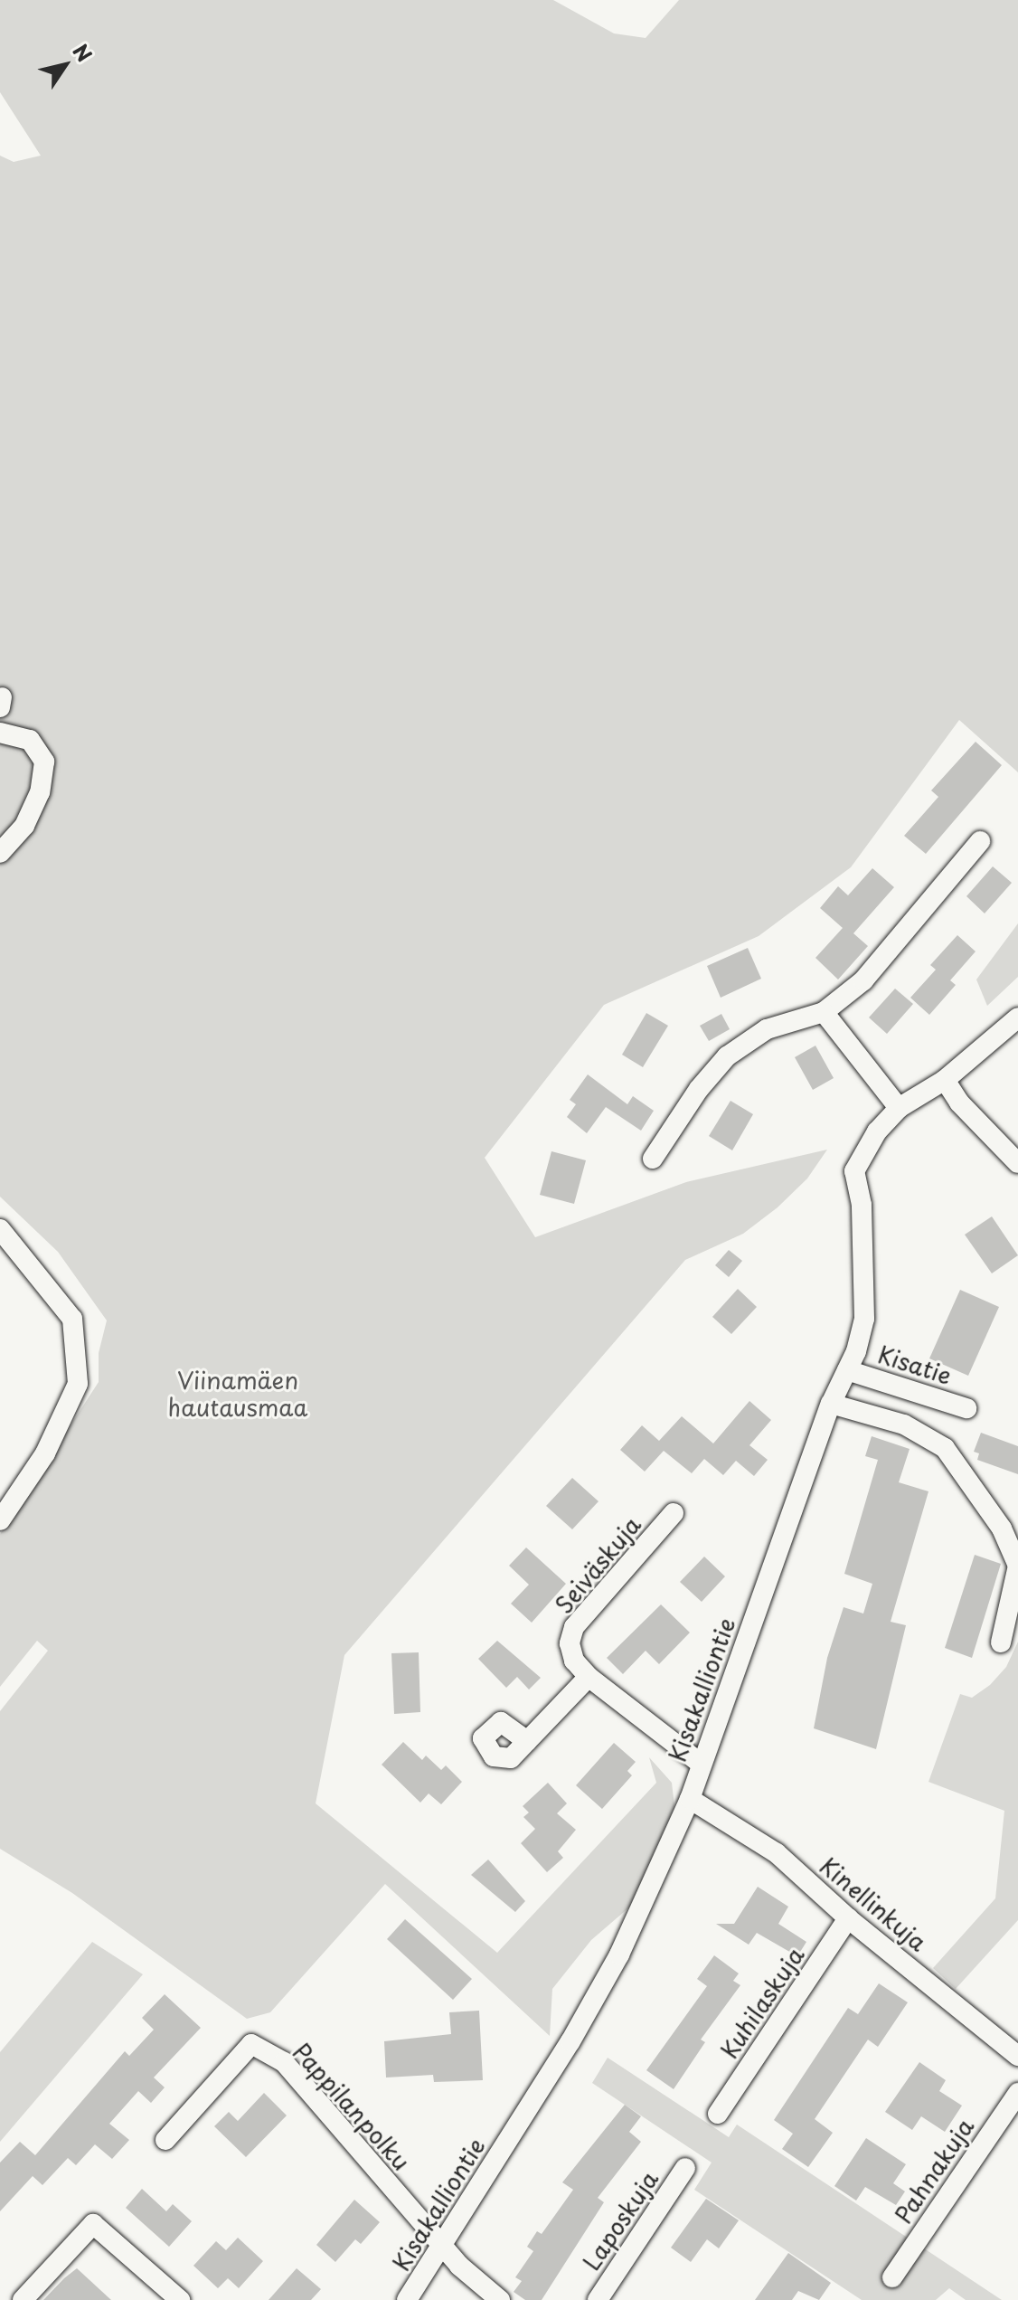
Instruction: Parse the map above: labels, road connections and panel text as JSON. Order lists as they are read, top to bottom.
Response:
{
  "streets": {
    "street": [
      "Kisatie",
      "Seiväskuja",
      "Kisakalliontie",
      "Kinellinkuja",
      "Kuhilaskuja",
      "Pappilanpolku",
      "Pahnakuja",
      "Laposkuja"
    ]
  },
  "crossings": [
    ["Kisatie", "Kisakalliontie"],
    ["Seiväskuja", "Kisakalliontie"],
    ["Kisakalliontie", "Kinellinkuja"],
    ["Kisakalliontie", "Pappilanpolku"],
    ["Kinellinkuja", "Kuhilaskuja"]
  ],
  "parks": ["Viinamäen hautausmaa"],
  "north": "top right"
}
